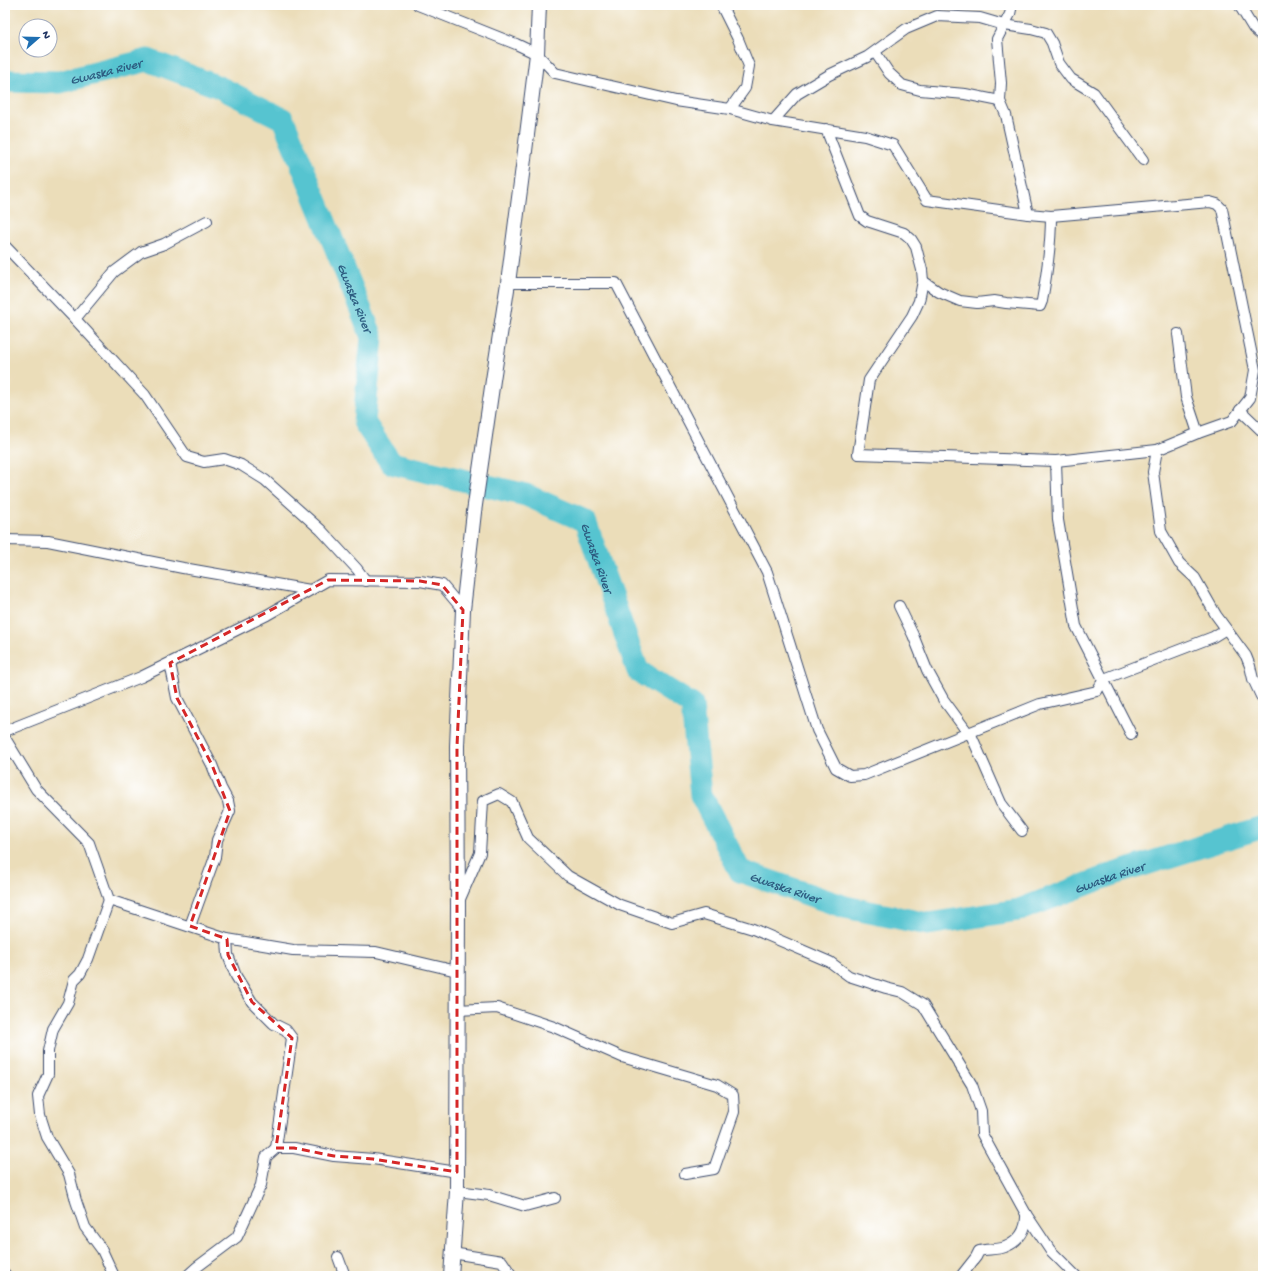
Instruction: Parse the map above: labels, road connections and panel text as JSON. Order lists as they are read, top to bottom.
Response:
{
  "water": ["Gwaska River"],
  "north": "right"
}
